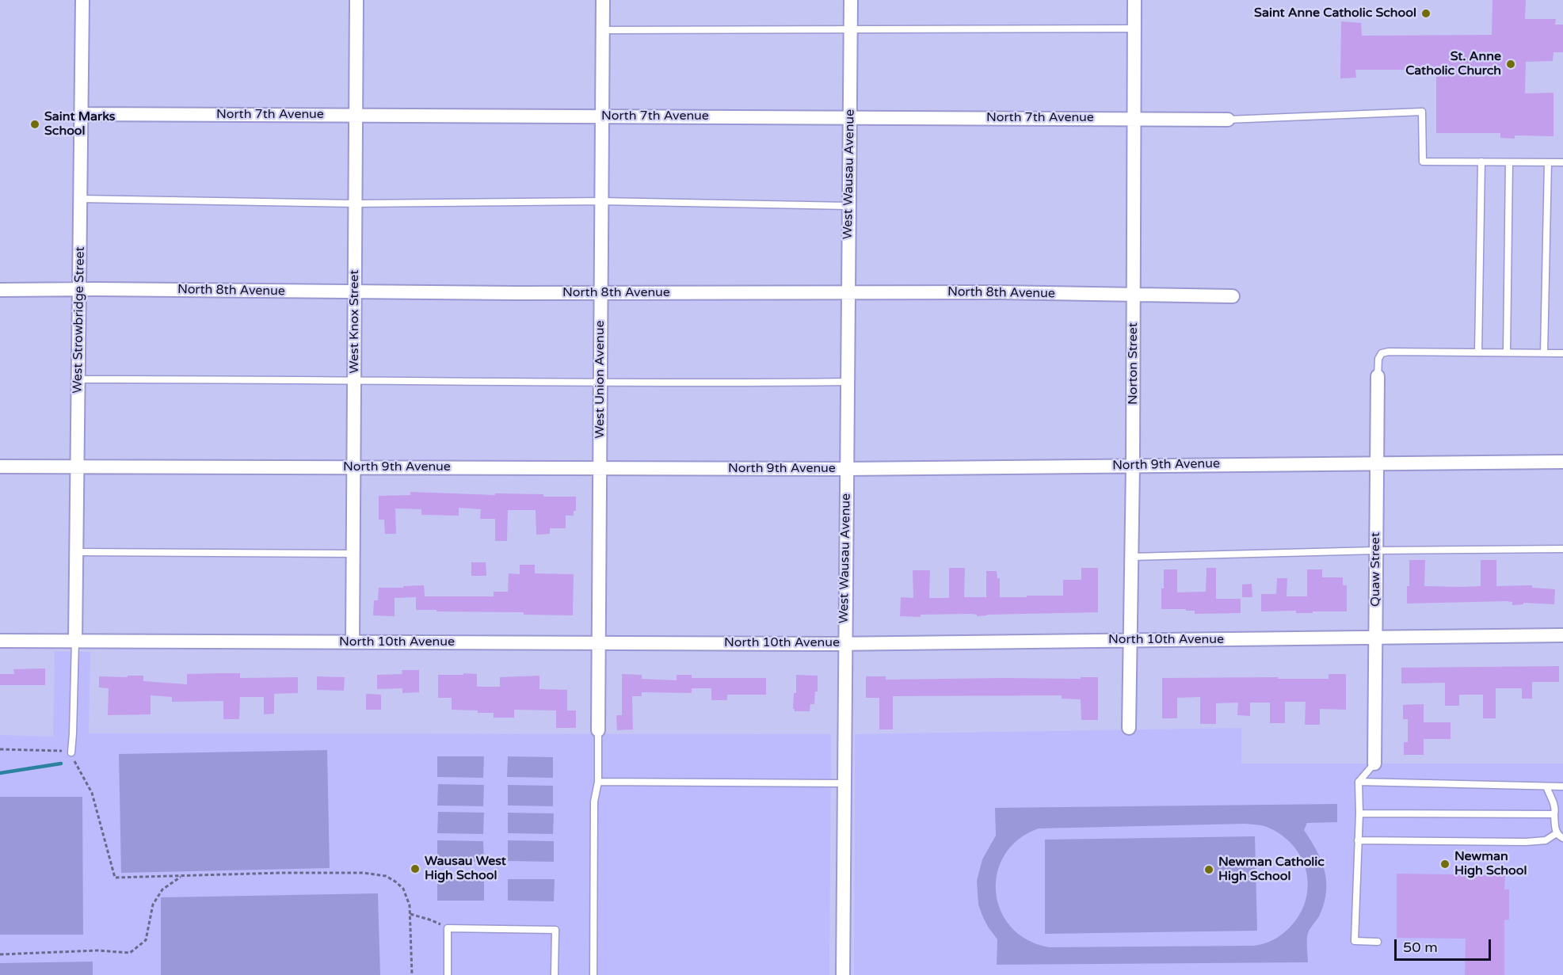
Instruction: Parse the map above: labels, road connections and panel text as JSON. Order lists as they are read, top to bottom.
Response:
{
  "streets": {
    "street": [
      "North 7th Avenue",
      "West Wausau Avenue",
      "North 8th Avenue",
      "West Strowbridge Street",
      "West Knox Street",
      "Norton Street",
      "West Union Avenue",
      "North 9th Avenue",
      "Quaw Street",
      "North 10th Avenue"
    ]
  },
  "crossings": [
    ["North 7th Avenue", "West Wausau Avenue"],
    ["North 7th Avenue", "West Strowbridge Street"],
    ["North 7th Avenue", "West Knox Street"],
    ["North 7th Avenue", "Norton Street"],
    ["North 7th Avenue", "West Union Avenue"],
    ["West Wausau Avenue", "North 8th Avenue"],
    ["West Wausau Avenue", "North 9th Avenue"],
    ["West Wausau Avenue", "North 10th Avenue"],
    ["North 8th Avenue", "West Strowbridge Street"],
    ["North 8th Avenue", "West Knox Street"],
    ["North 8th Avenue", "Norton Street"],
    ["North 8th Avenue", "West Union Avenue"],
    ["West Strowbridge Street", "North 9th Avenue"],
    ["West Strowbridge Street", "North 10th Avenue"],
    ["West Knox Street", "North 9th Avenue"],
    ["West Knox Street", "North 10th Avenue"],
    ["Norton Street", "North 9th Avenue"],
    ["Norton Street", "North 10th Avenue"],
    ["West Union Avenue", "North 9th Avenue"],
    ["West Union Avenue", "North 10th Avenue"],
    ["North 9th Avenue", "Quaw Street"],
    ["Quaw Street", "North 10th Avenue"]
  ],
  "places": [
    "Saint Anne Catholic School",
    "St. Anne Catholic Church",
    "Saint Marks School",
    "Newman High School",
    "Wausau West High School",
    "Newman Catholic High School"
  ],
  "scale_bar": "50 m"
}
